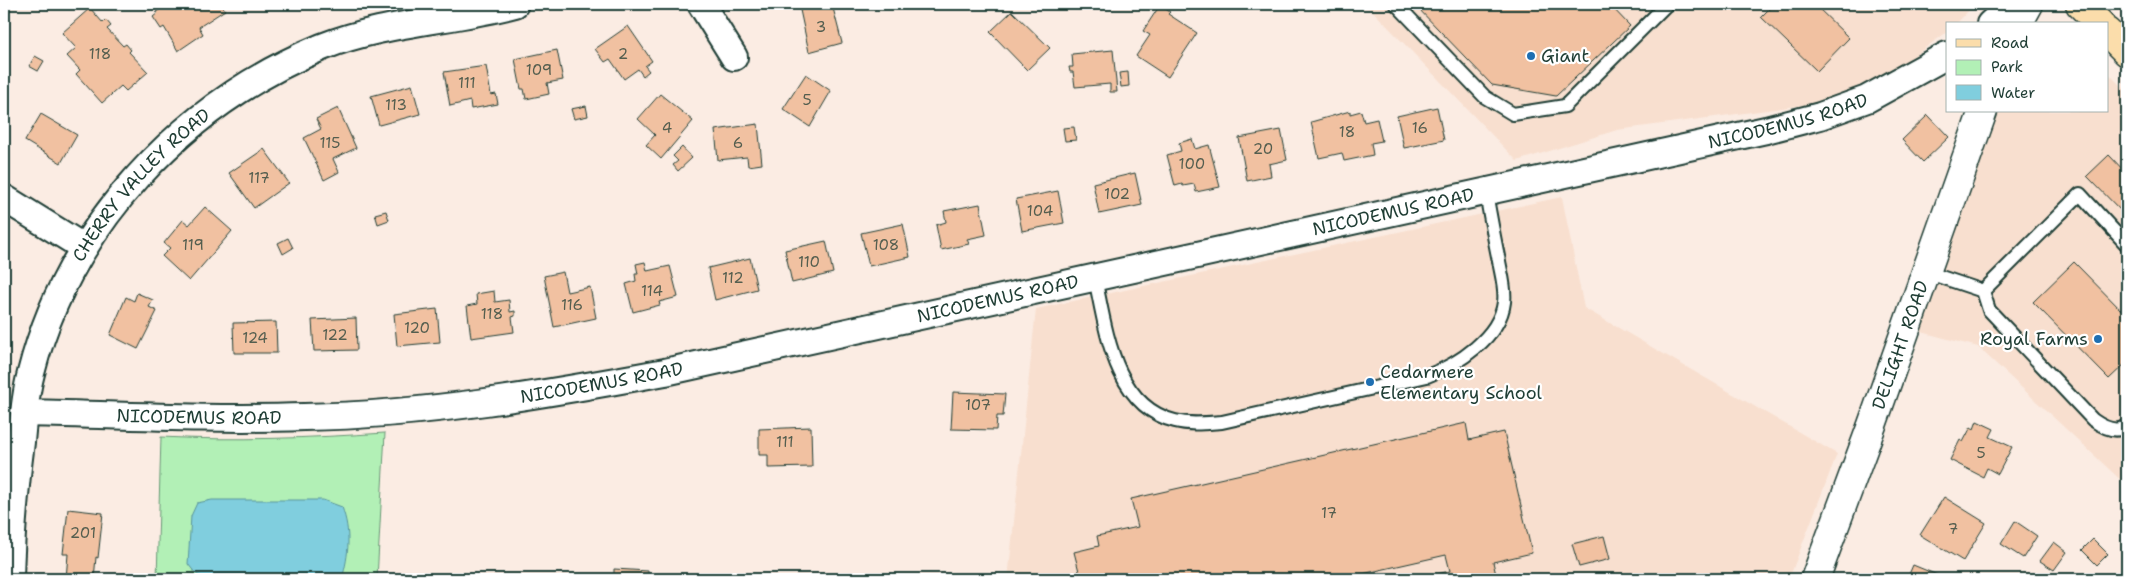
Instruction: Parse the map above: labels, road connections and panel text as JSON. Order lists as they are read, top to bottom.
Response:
{
  "streets": {
    "street": ["NICODEMUS ROAD", "CHERRY VALLEY ROAD", "DELIGHT ROAD"]
  },
  "crossings": [
    ["NICODEMUS ROAD", "CHERRY VALLEY ROAD"]
  ],
  "places": ["Giant", "Royal Farms", "Cedarmere Elementary School"],
  "house_numbers": [
    "3",
    "118",
    "2",
    "109",
    "111",
    "5",
    "113",
    "4",
    "16",
    "18",
    "115",
    "6",
    "20",
    "100",
    "117",
    "102",
    "104",
    "119",
    "108",
    "110",
    "112",
    "114",
    "116",
    "118",
    "120",
    "122",
    "124",
    "107",
    "111",
    "5",
    "17",
    "7",
    "201"
  ],
  "legend": ["Road", "Park", "Water"]
}
